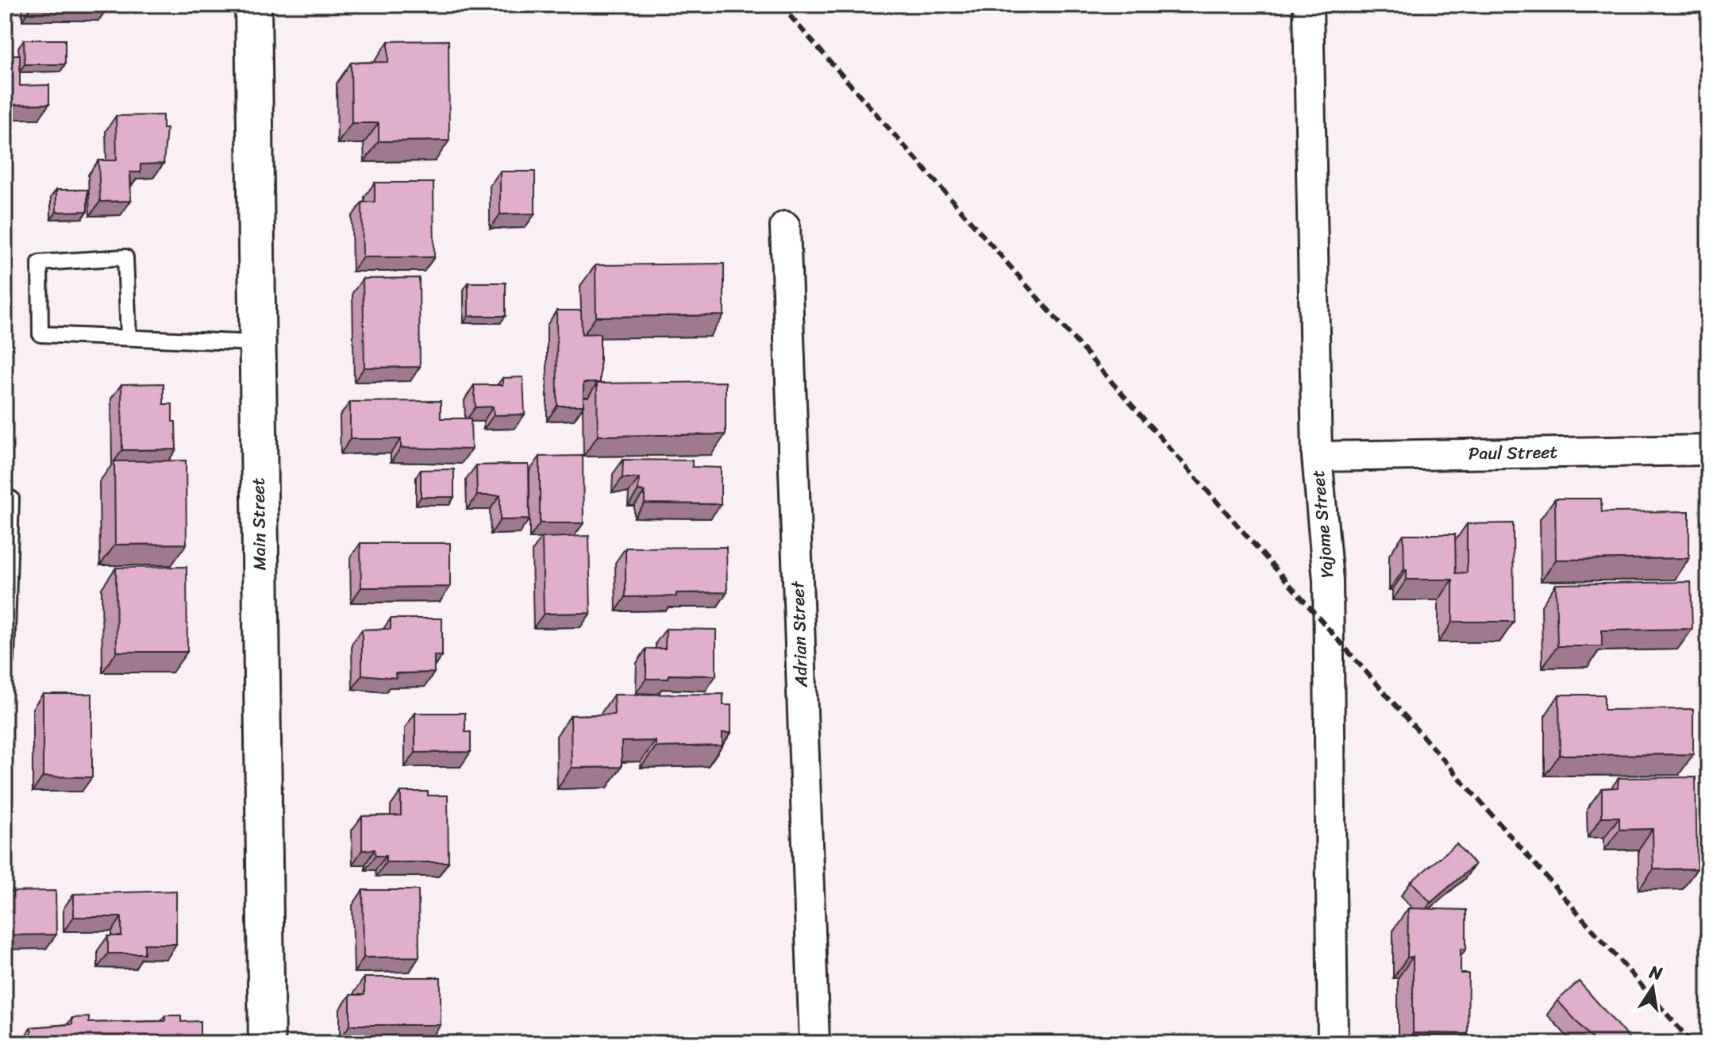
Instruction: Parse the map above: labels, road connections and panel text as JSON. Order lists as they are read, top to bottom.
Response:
{
  "streets": {
    "street": [
      "Paul Street",
      "Main Street",
      "Yajome Street",
      "Adrian Street"
    ]
  },
  "crossings": [
    ["Paul Street", "Yajome Street"]
  ],
  "north": "top"
}
